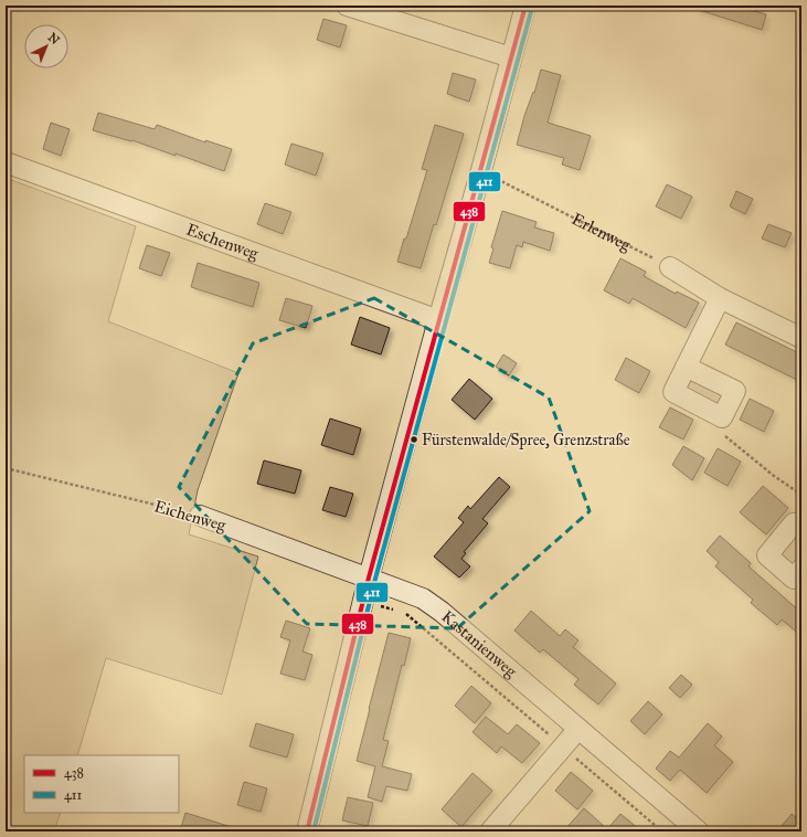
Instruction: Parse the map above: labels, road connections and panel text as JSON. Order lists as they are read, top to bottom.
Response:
{
  "streets": {
    "street": ["Eschenweg", "Eichenweg", "Kastanienweg"],
    "path": ["Erlenweg"]
  },
  "crossings": [
    ["Eichenweg", "Kastanienweg"]
  ],
  "places": ["Fürstenwalde/Spree, Grenzstraße"],
  "lines": ["transit line 438", "transit line 411"],
  "legend": ["438", "411"],
  "north": "top right"
}
